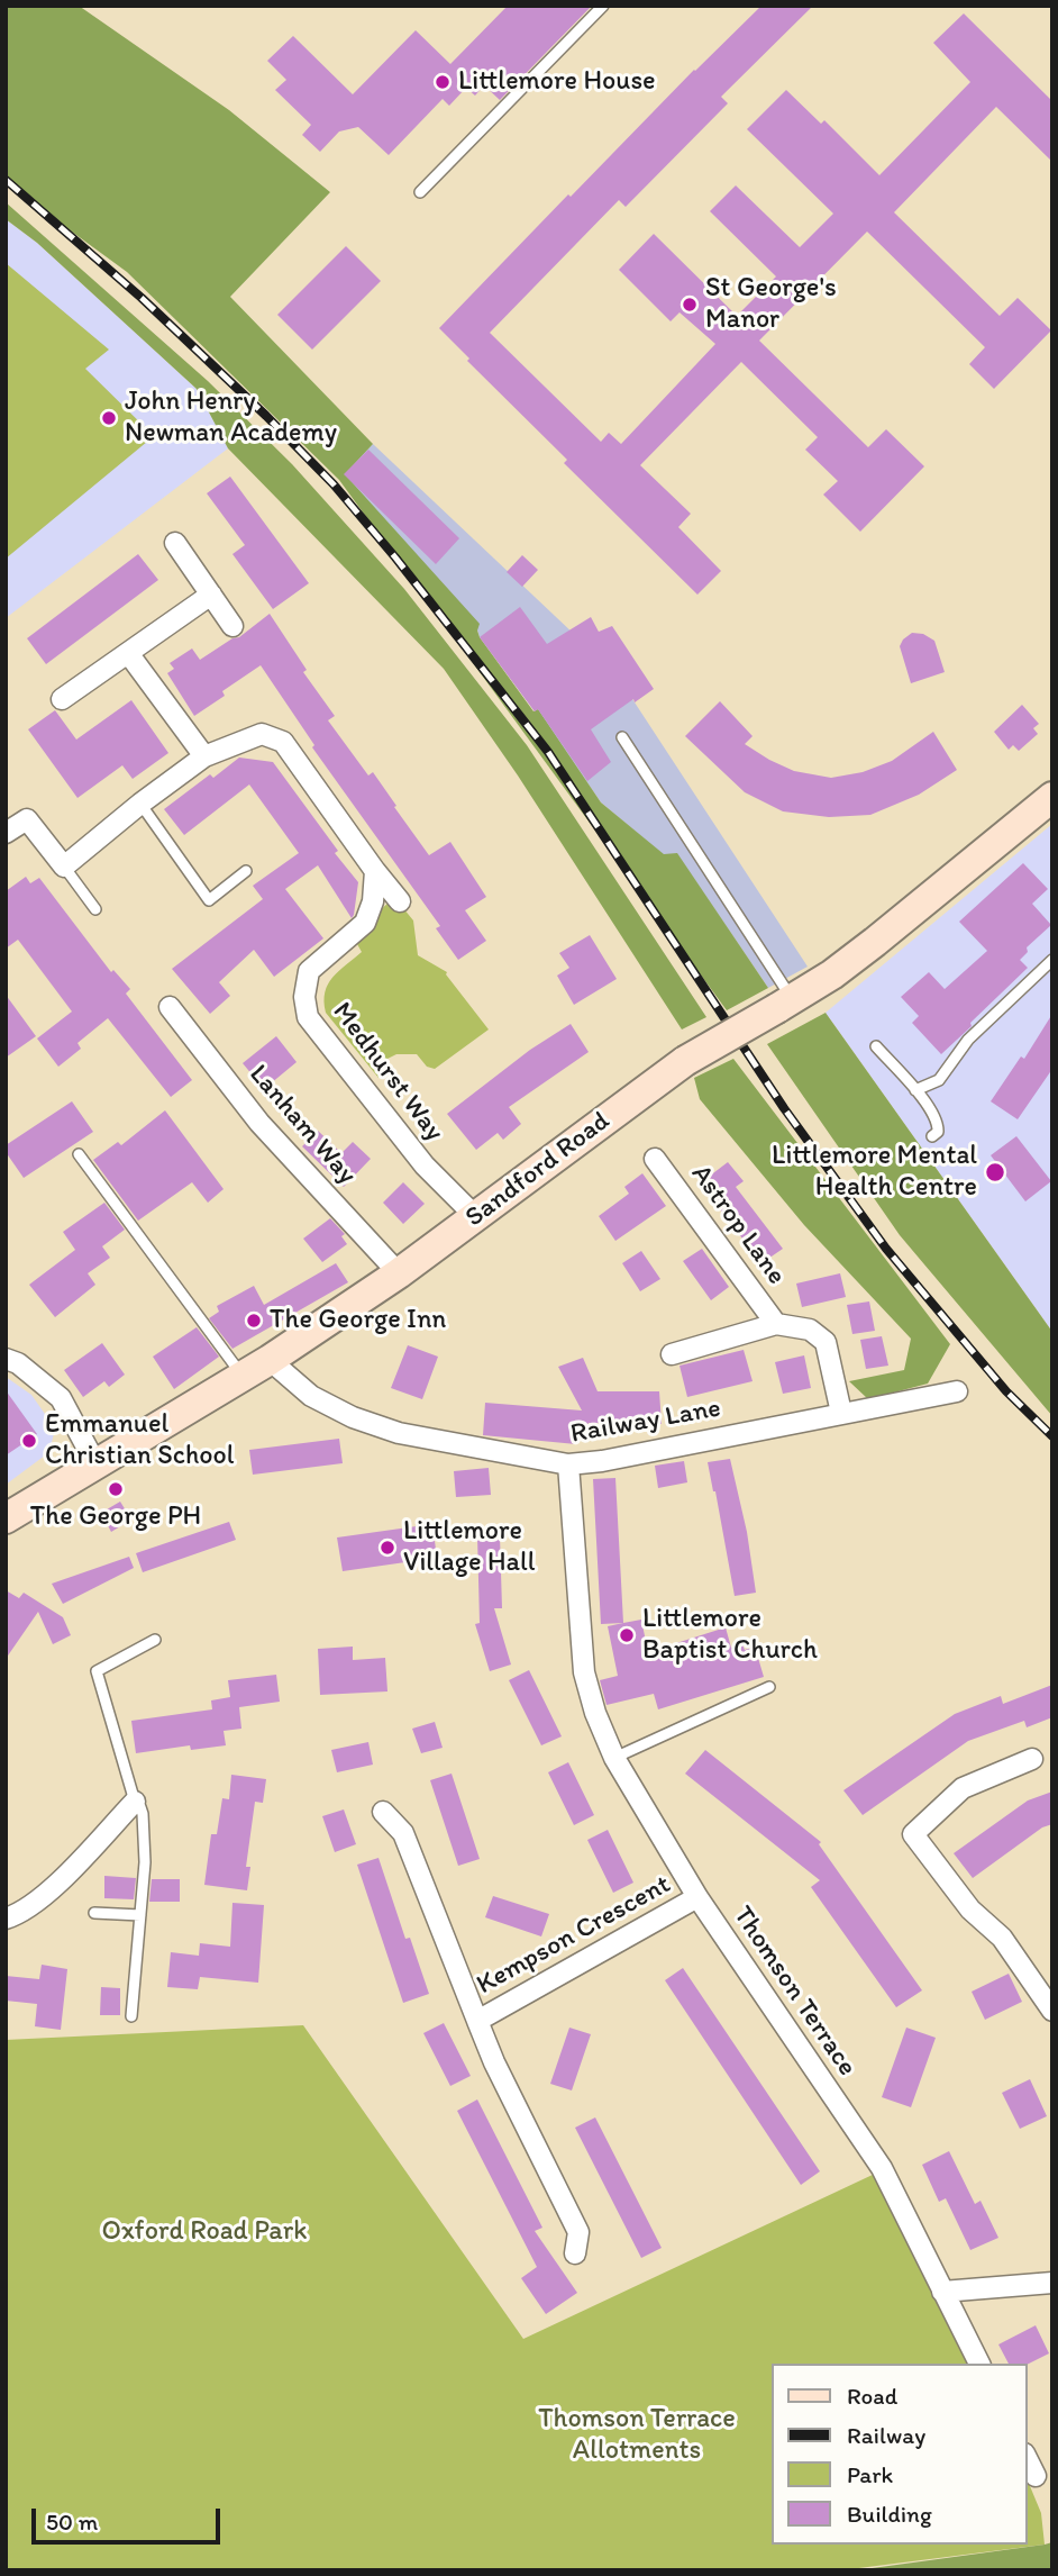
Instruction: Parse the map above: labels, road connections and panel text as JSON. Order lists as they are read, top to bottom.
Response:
{
  "streets": {
    "street": [
      "Medhurst Way",
      "Lanham Way",
      "Sandford Road",
      "Astrop Lane",
      "Railway Lane",
      "Kempson Crescent",
      "Thomson Terrace"
    ]
  },
  "crossings": [
    ["Medhurst Way", "Sandford Road"],
    ["Lanham Way", "Sandford Road"],
    ["Sandford Road", "Railway Lane"],
    ["Astrop Lane", "Railway Lane"],
    ["Railway Lane", "Thomson Terrace"],
    ["Kempson Crescent", "Thomson Terrace"]
  ],
  "parks": ["Oxford Road Park", "Thomson Terrace Allotments"],
  "places": [
    "Littlemore House",
    "St George's Manor",
    "John Henry Newman Academy",
    "Littlemore Mental Health Centre",
    "The George Inn",
    "Emmanuel Christian School",
    "The George PH",
    "Littlemore Village Hall",
    "Littlemore Baptist Church"
  ],
  "legend": [
    "Road",
    "Railway",
    "Park",
    "Building"
  ],
  "scale_bar": "50 m"
}
